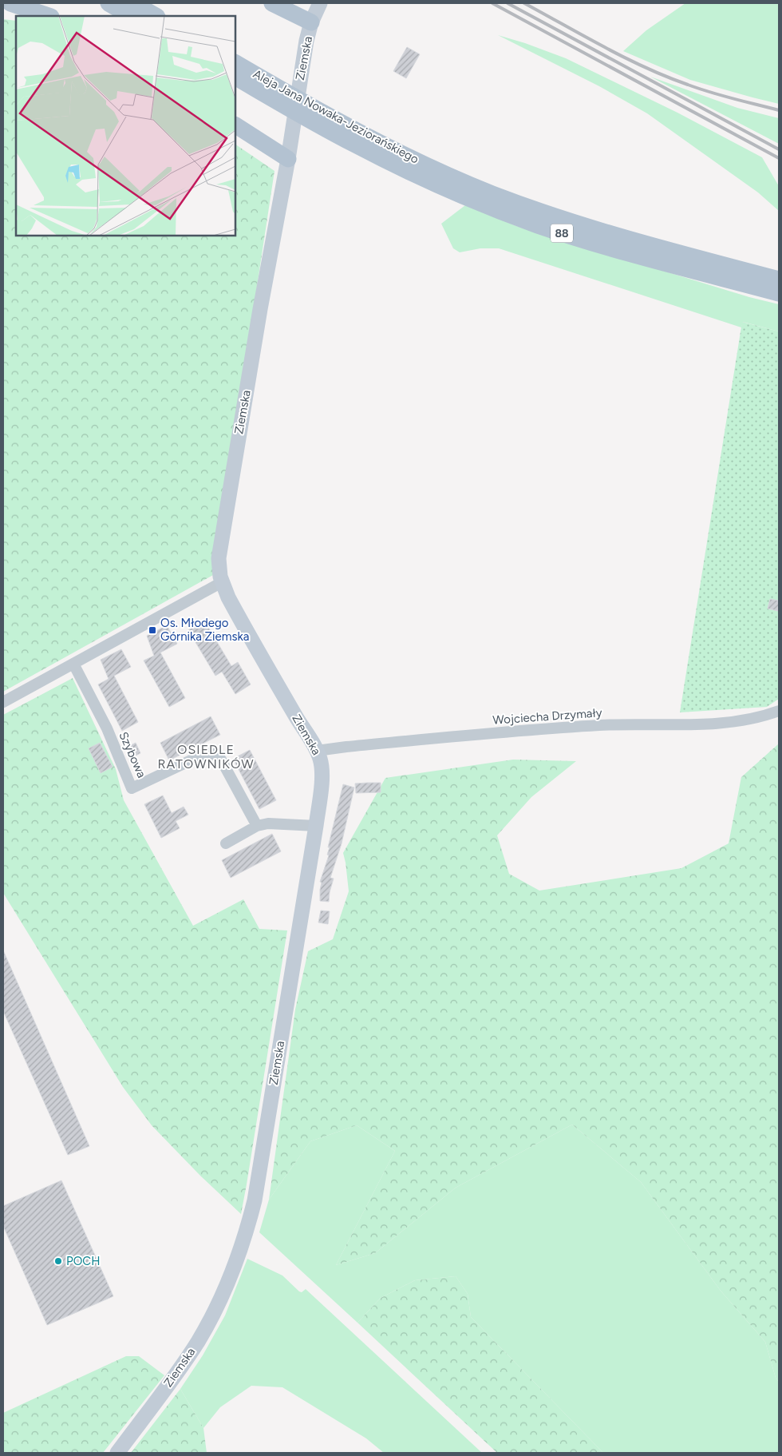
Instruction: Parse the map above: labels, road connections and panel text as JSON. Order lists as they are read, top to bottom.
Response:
{
  "streets": {
    "main road": ["Aleja Jana Nowaka-Jeziorańskiego", "88"],
    "street": ["Ziemska", "Wojciecha Drzymały", "Szybowa"]
  },
  "crossings": [
    ["Ziemska", "Wojciecha Drzymały"]
  ],
  "districts": ["OSIEDLE RATOWNIKÓW"],
  "places": {
    "transit": ["Os. Młodego Górnika Ziemska"],
    "other": ["POCH"]
  }
}
